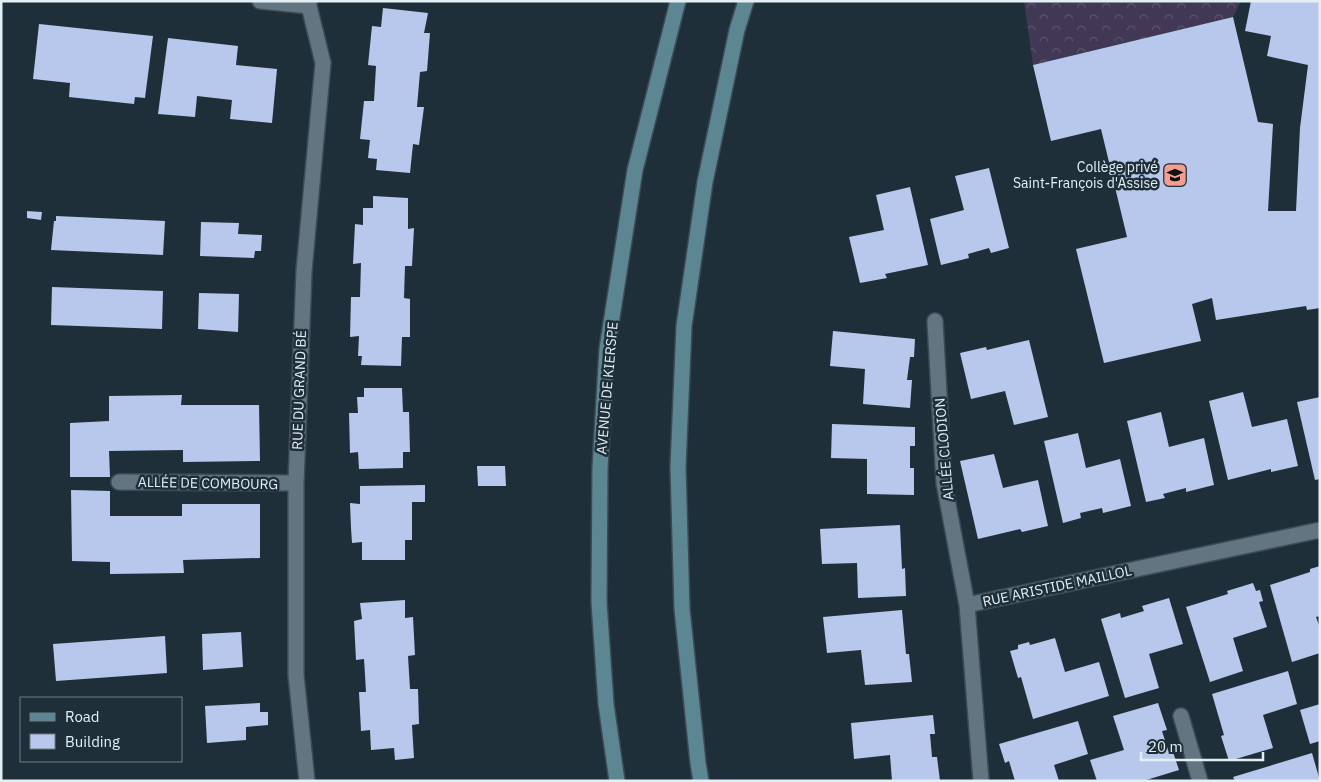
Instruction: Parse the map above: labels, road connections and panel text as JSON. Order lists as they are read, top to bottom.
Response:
{
  "streets": {
    "main road": ["AVENUE DE KIERSPE"],
    "street": [
      "RUE DU GRAND BÉ",
      "ALLÉE CLODION",
      "ALLÉE DE COMBOURG",
      "RUE ARISTIDE MAILLOL"
    ]
  },
  "crossings": [
    ["RUE DU GRAND BÉ", "ALLÉE DE COMBOURG"],
    ["ALLÉE CLODION", "RUE ARISTIDE MAILLOL"]
  ],
  "places": {
    "school or university": ["Collège privé Saint-François d'Assise"]
  },
  "legend": ["Road", "Building"],
  "scale_bar": "20 m"
}
